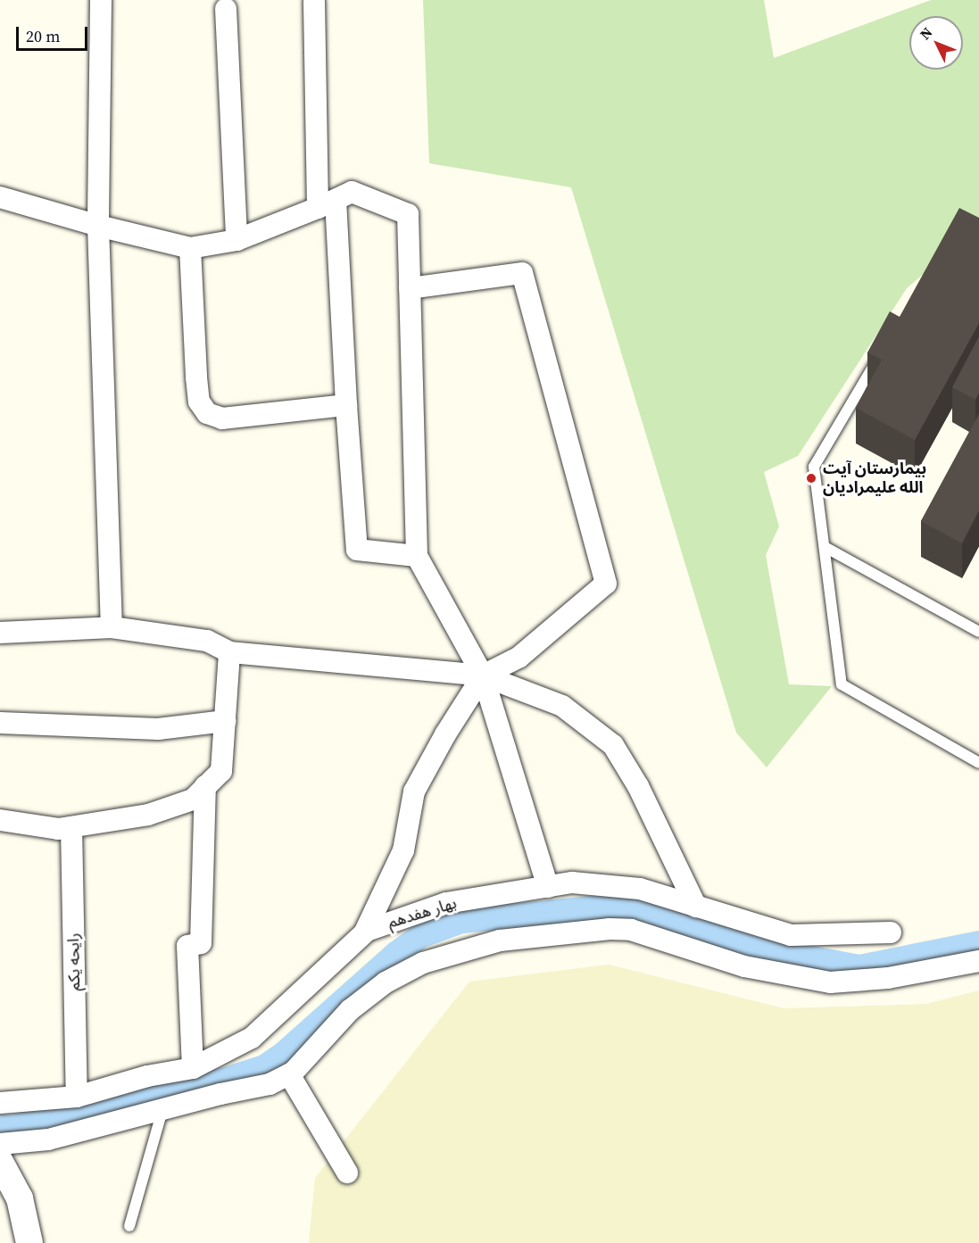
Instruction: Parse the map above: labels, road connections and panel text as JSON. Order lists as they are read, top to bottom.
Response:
{
  "streets": {
    "street": ["بهار هفدهم", "رایحه یکم"]
  },
  "crossings": [
    ["بهار هفدهم", "رایحه یکم"]
  ],
  "places": ["بیمارستان آیت الله علیمرادیان"],
  "scale_bar": "20 m",
  "north": "top left"
}
